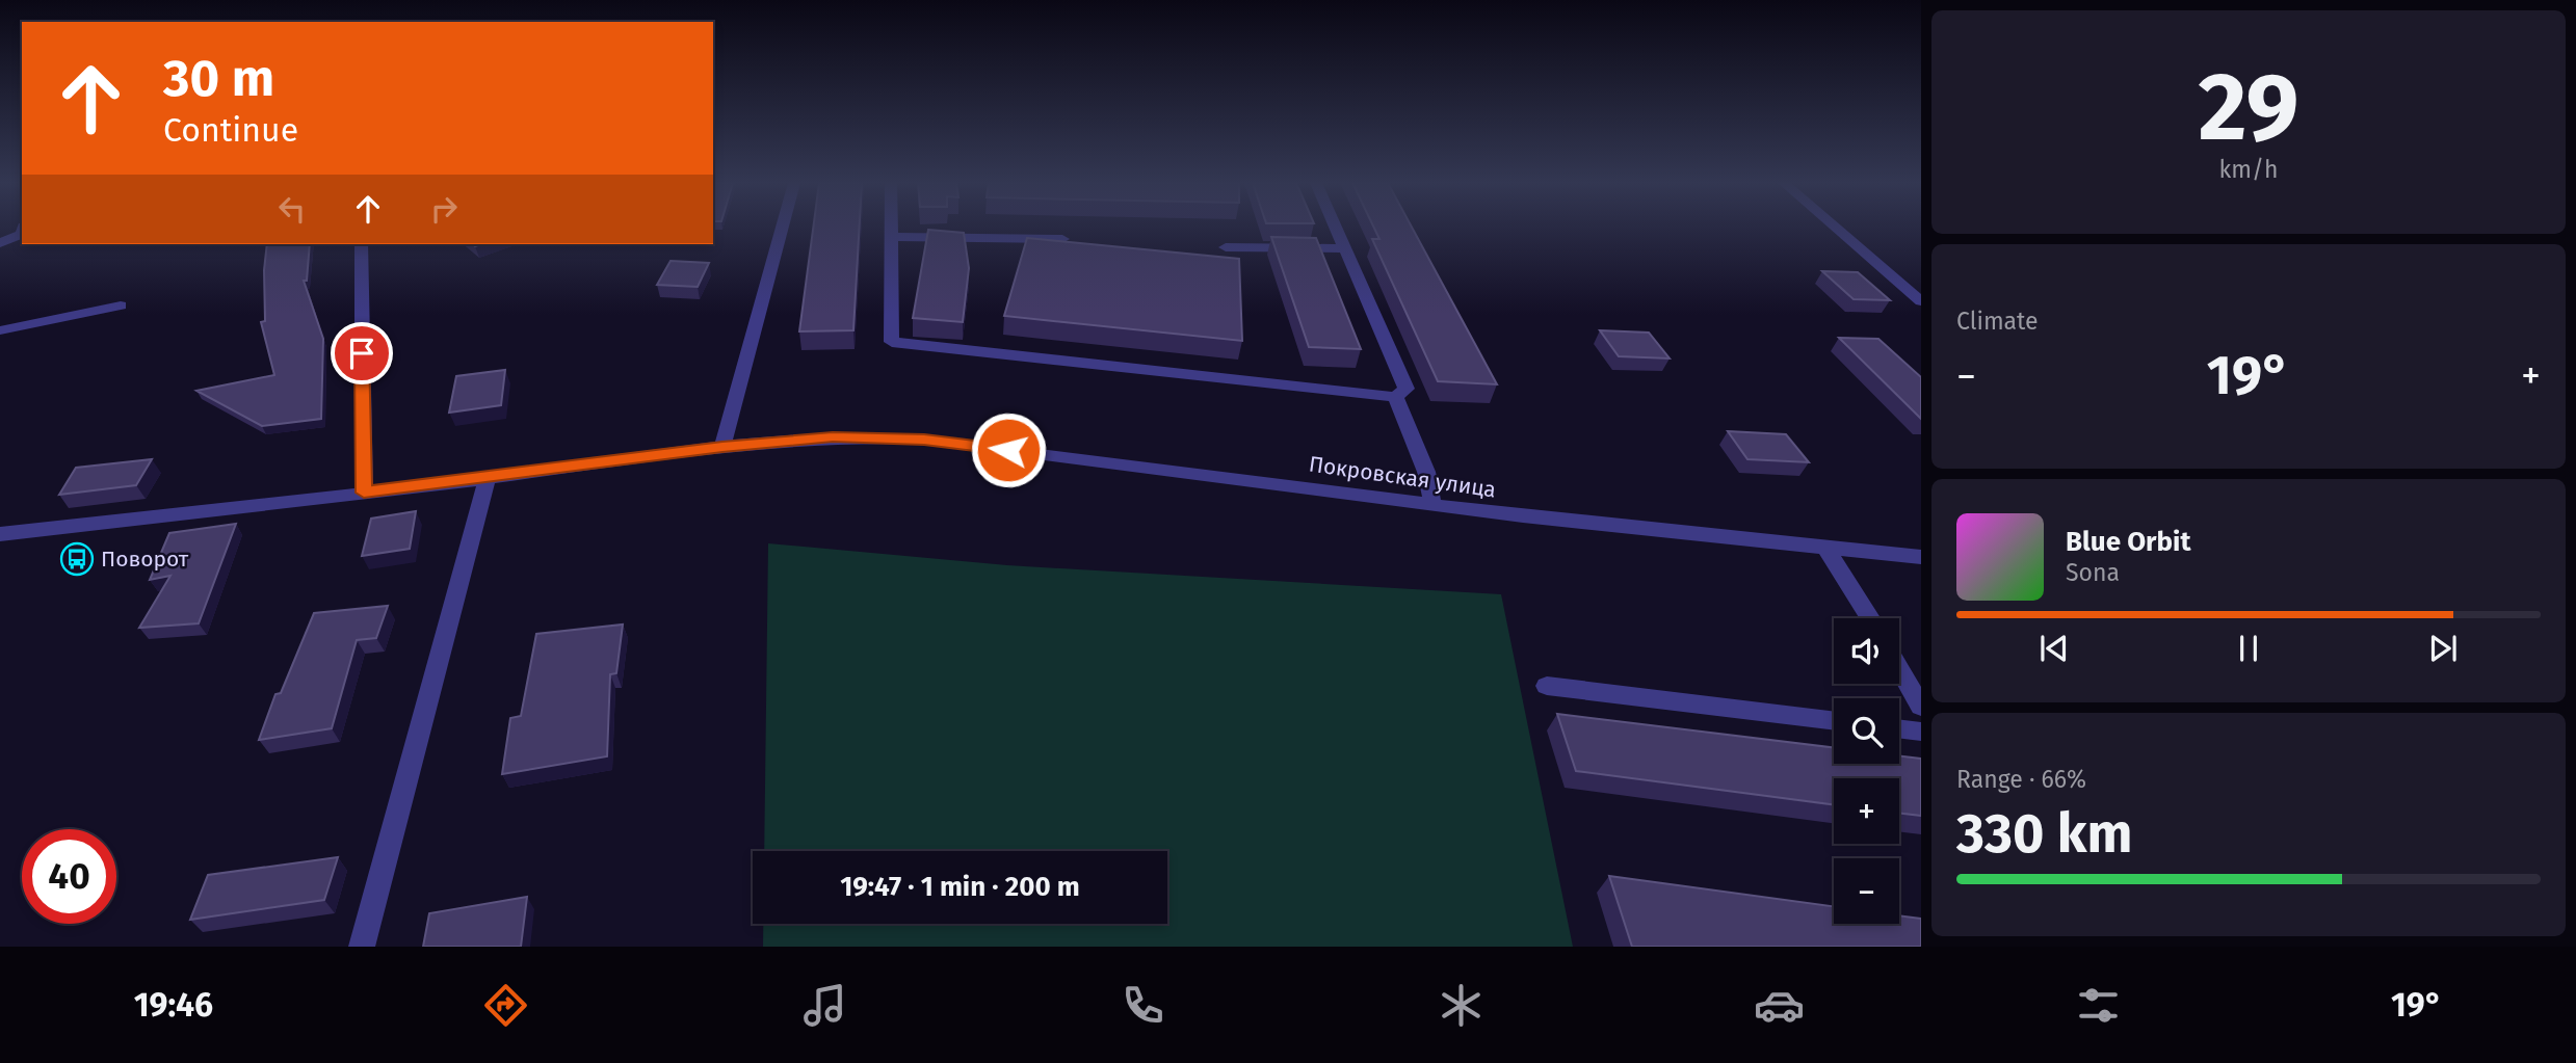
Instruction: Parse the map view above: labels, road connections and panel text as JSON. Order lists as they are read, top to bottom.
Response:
{
  "streets": {
    "street": ["Покровская улица"]
  },
  "places": {
    "bus stop": ["Поворот"]
  },
  "page": {
    "tile": [
      ["29", "km/h"],
      "Climate",
      ["Range · 66%", "330 km"]
    ],
    "turn": ["30 m", "Continue"],
    "heat": ["−", "19°", "+"],
    "song": ["Blue Orbit", "Sona"],
    "map_buttons": ["+", "−"],
    "limit": "40",
    "trip": "19:47 · 1 min · 200 m",
    "tabs": ["19:46", "19°"]
  }
}
